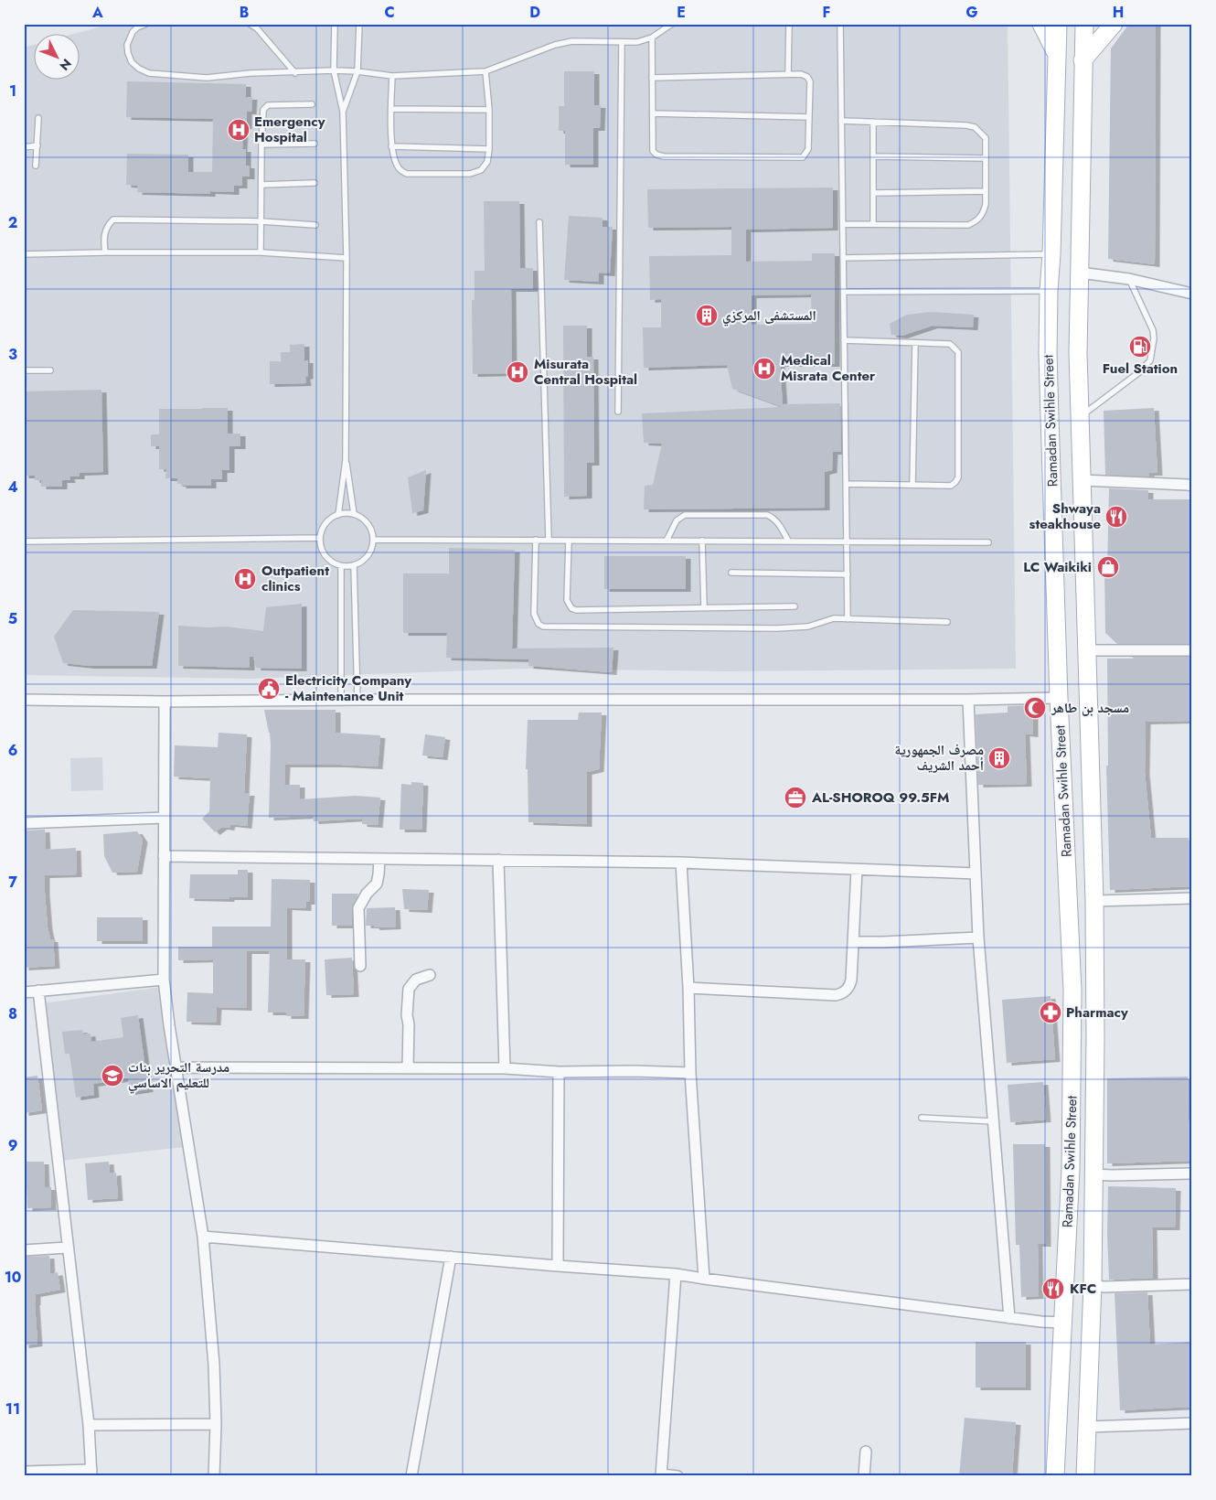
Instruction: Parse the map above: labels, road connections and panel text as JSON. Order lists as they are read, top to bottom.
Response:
{
  "streets": {
    "main road": ["Ramadan Swihle Street"]
  },
  "places": {
    "hospital": [
      "Emergency Hospital",
      "Medical Misrata Center",
      "Misurata Central Hospital",
      "Outpatient clinics"
    ],
    "building": ["المستشفى المركزي", "مصرف الجمهورية أحمد الشريف"],
    "fuel station": ["Fuel Station"],
    "restaurant": ["Shwaya steakhouse", "KFC"],
    "shop": ["LC Waikiki"],
    "public building": ["Electricity Company - Maintenance Unit"],
    "mosque": ["مسجد بن طاهر"],
    "office": ["AL-SHOROQ 99.5FM"],
    "pharmacy": ["Pharmacy"],
    "school or university": ["مدرسة التحرير بنات للتعليم الاساسي"]
  },
  "north": "bottom right",
  "grid": {
    "columns": [
      "A",
      "B",
      "C",
      "D",
      "E",
      "F",
      "G",
      "H"
    ],
    "rows": [
      "1",
      "2",
      "3",
      "4",
      "5",
      "6",
      "7",
      "8",
      "9",
      "10",
      "11"
    ]
  }
}
